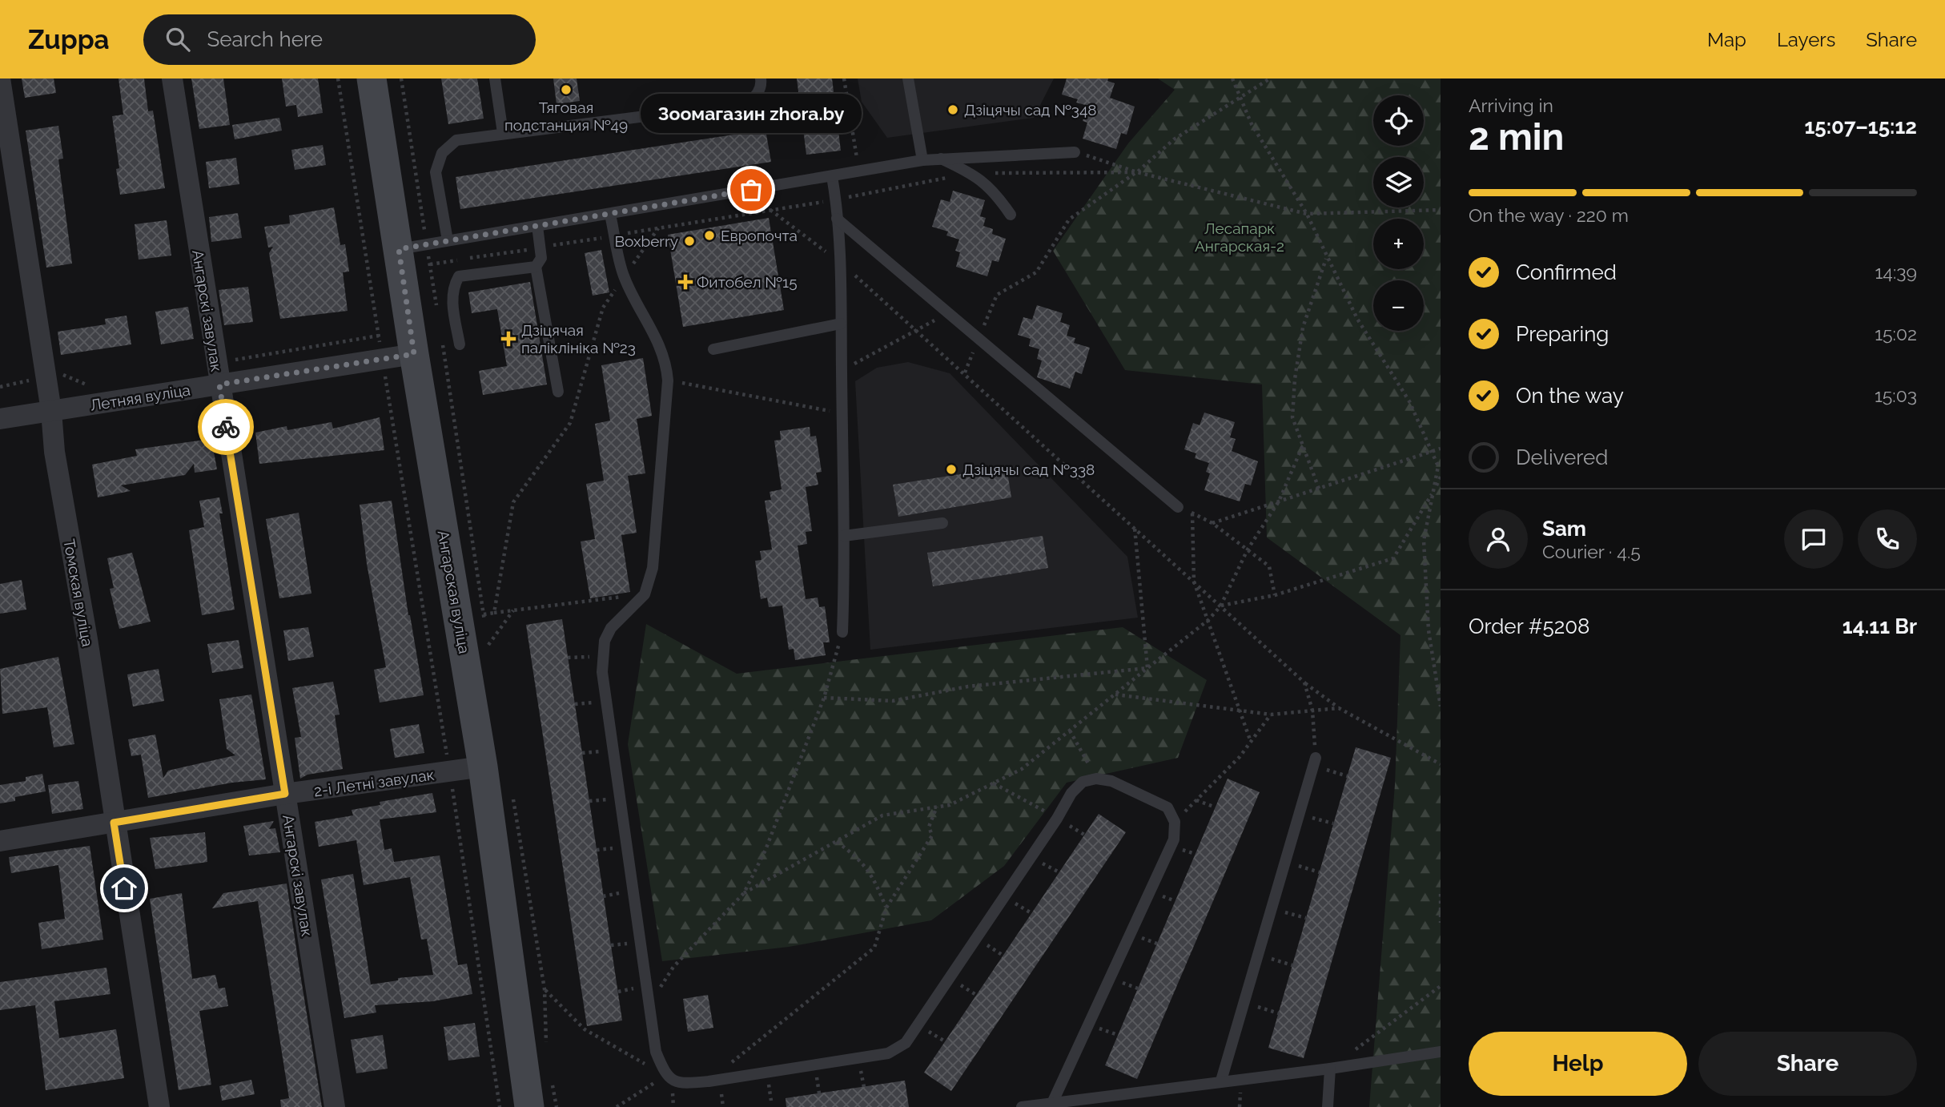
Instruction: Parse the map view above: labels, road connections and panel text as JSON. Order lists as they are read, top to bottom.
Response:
{
  "streets": {
    "main road": ["Ангарская вуліца"],
    "street": [
      "Ангарскі завулак",
      "Летняя вуліца",
      "Томская вуліца",
      "2-і Летні завулак"
    ]
  },
  "crossings": [
    ["Ангарскі завулак", "Летняя вуліца"],
    ["Ангарскі завулак", "2-і Летні завулак"],
    ["Летняя вуліца", "Ангарская вуліца"],
    ["Летняя вуліца", "Томская вуліца"],
    ["Ангарская вуліца", "2-і Летні завулак"],
    ["Томская вуліца", "2-і Летні завулак"]
  ],
  "parks": ["Лесапарк Ангарская-2"],
  "places": {
    "other": [
      "Тяговая подстанция №49",
      "Дзіцячы сад №348",
      "Зоомагазин zhora.by",
      "Европочта",
      "Boxberry",
      "Дзіцячы сад №338"
    ],
    "health": ["Фитобел №15", "Дзіцячая паліклініка №23"]
  },
  "page": {
    "header": "Zuppa",
    "search": "Search here",
    "nav": ["Map", "Layers", "Share"],
    "heading": ["2 min", "Arriving in", "15:07–15:12"],
    "panel": [
      "Sam",
      "Courier · 4.5",
      "Order #5208",
      "14.11 Br"
    ],
    "bubble": "Зоомагазин zhora.by",
    "map_buttons": ["+", "−"],
    "bar": "On the way · 220 m",
    "list": [
      ["Confirmed", "14:39"],
      ["Preparing", "15:02"],
      ["On the way", "15:03"],
      "Delivered"
    ],
    "buttons": ["Help", "Share"]
  }
}
